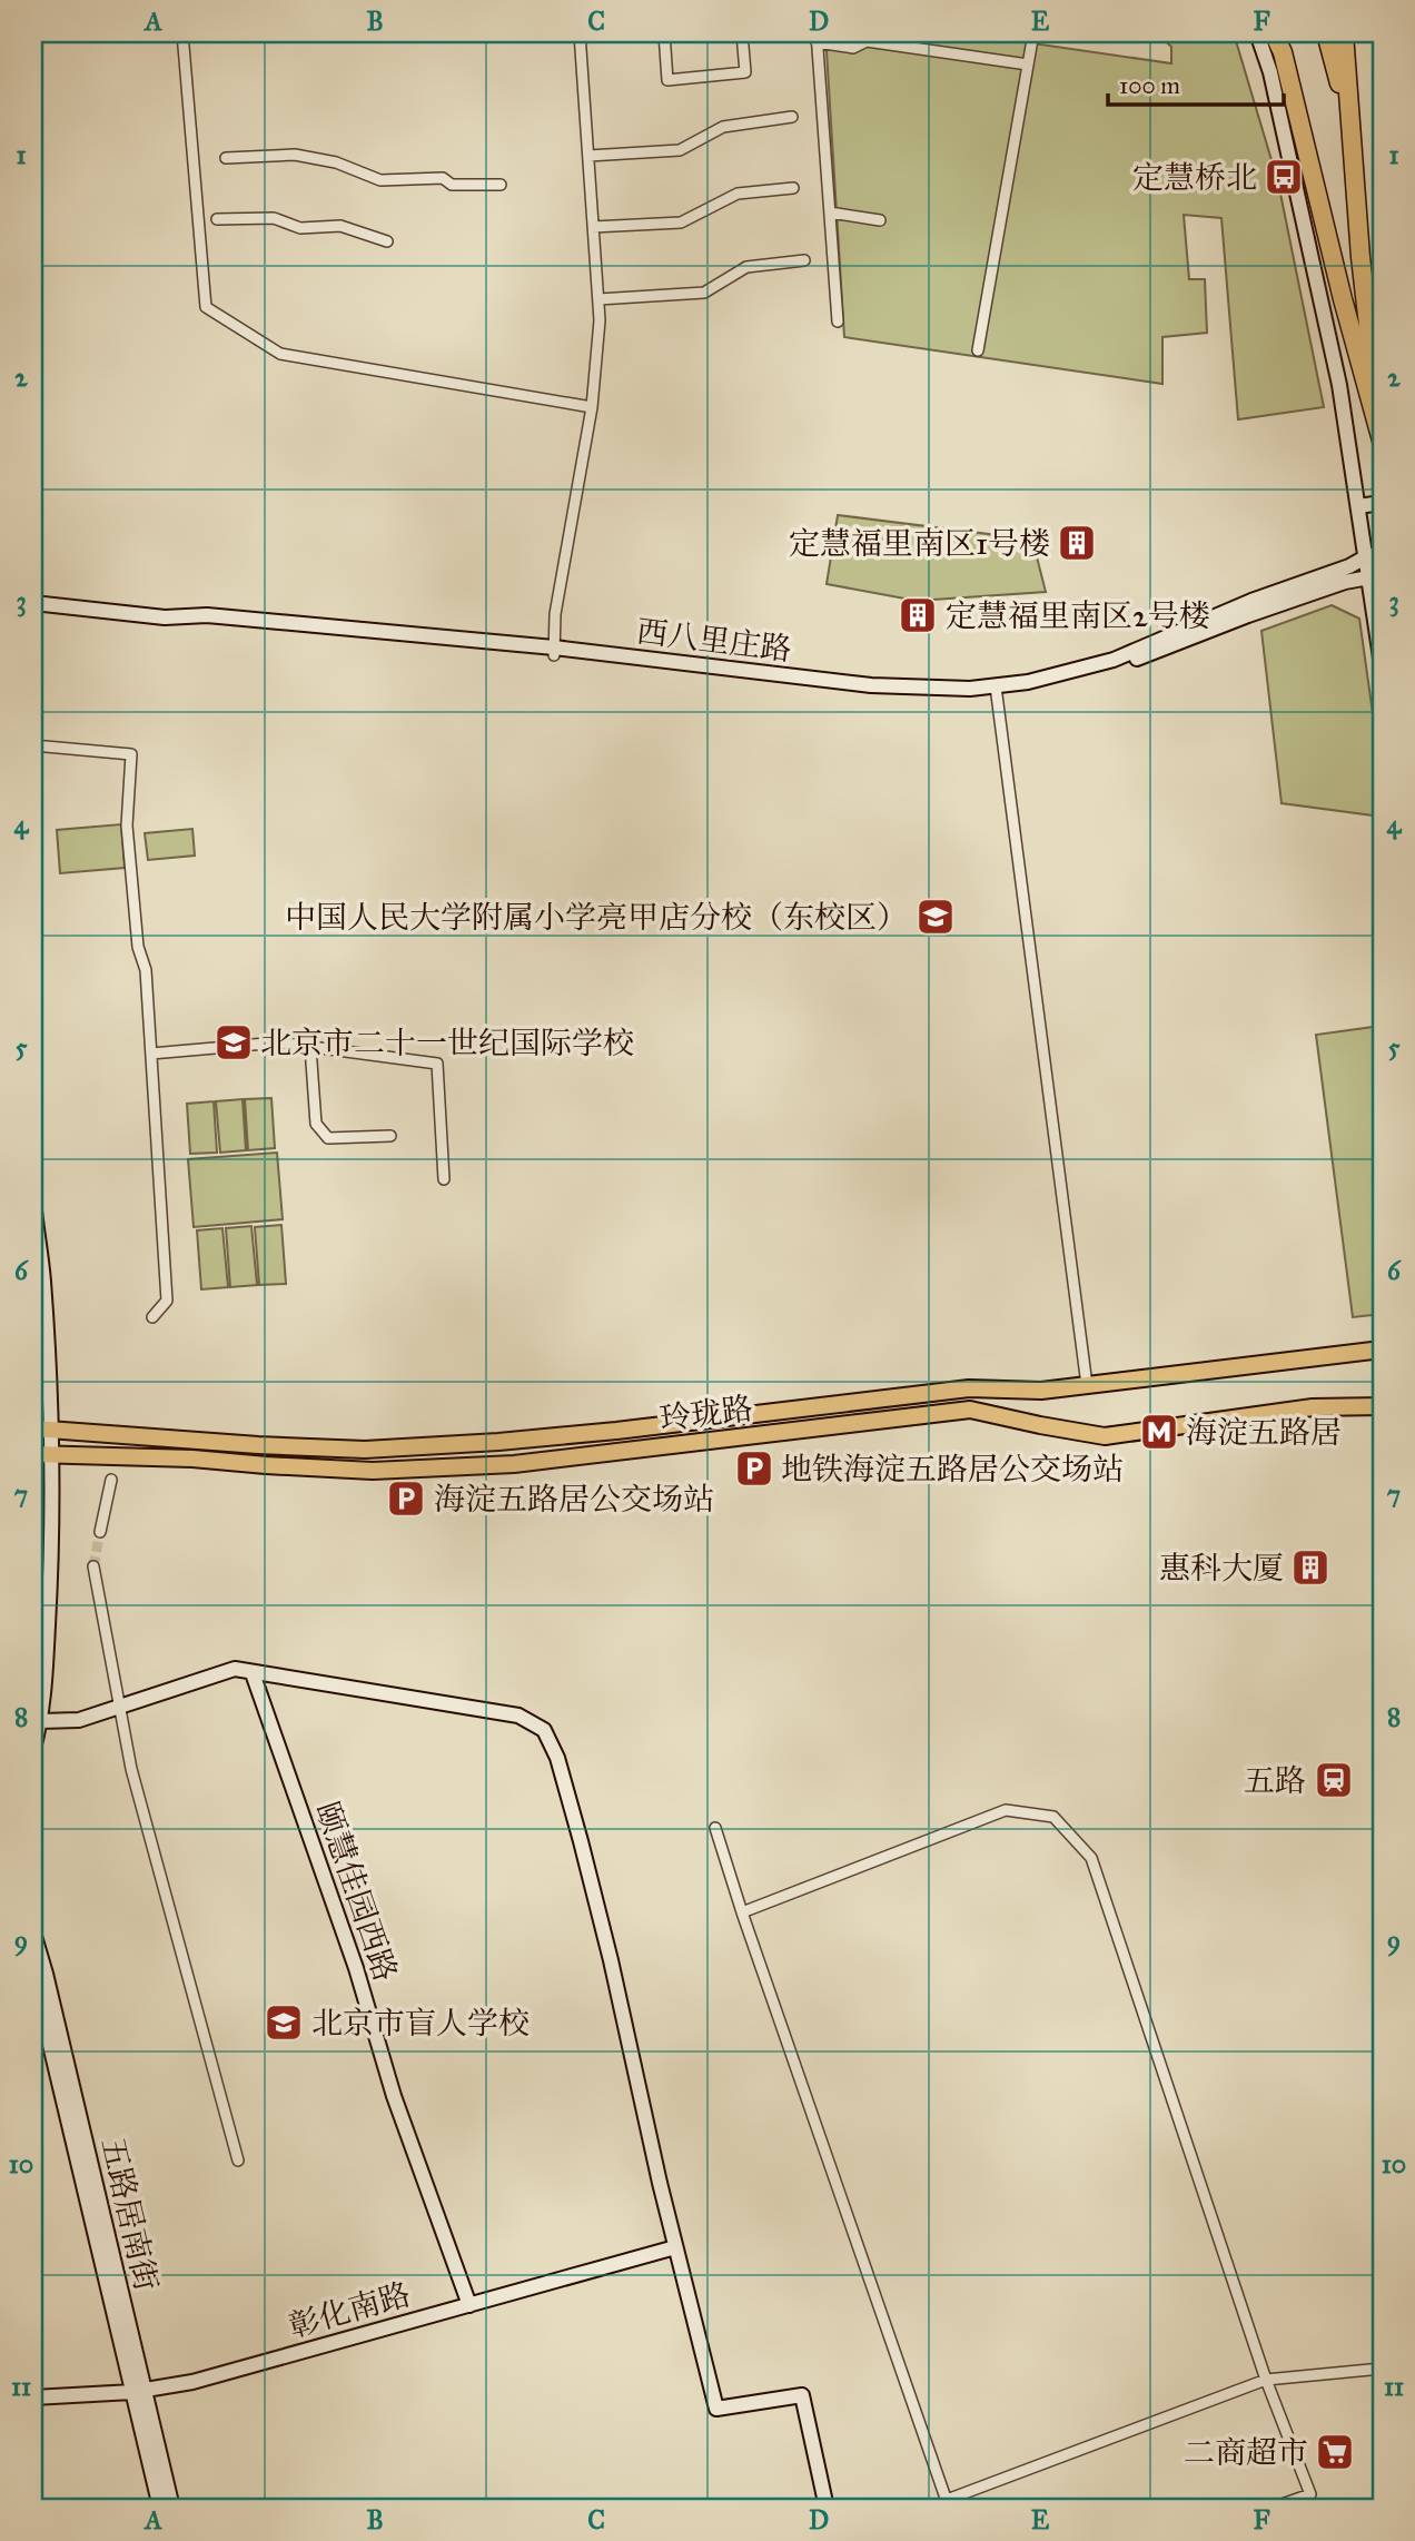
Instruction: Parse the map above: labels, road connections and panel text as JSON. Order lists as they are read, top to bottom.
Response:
{
  "streets": {
    "main road": ["玲珑路"],
    "street": [
      "西八里庄路",
      "颐慧佳园西路",
      "五路居南街",
      "彰化南路"
    ]
  },
  "crossings": [
    ["五路居南街", "彰化南路"]
  ],
  "places": {
    "bus stop": ["定慧桥北"],
    "building": ["定慧福里南区1号楼", "定慧福里南区2号楼", "惠科大厦"],
    "school or university": ["中国人民大学附属小学亮甲店分校（东校区）", "北京市二十一世纪国际学校", "北京市盲人学校"],
    "metro station": ["海淀五路居"],
    "parking": ["地铁海淀五路居公交场站", "海淀五路居公交场站"],
    "station": ["五路"],
    "supermarket": ["二商超市"]
  },
  "scale_bar": "100 m",
  "grid": {
    "columns": [
      "A",
      "B",
      "C",
      "D",
      "E",
      "F"
    ],
    "rows": [
      "1",
      "2",
      "3",
      "4",
      "5",
      "6",
      "7",
      "8",
      "9",
      "10",
      "11"
    ]
  }
}
